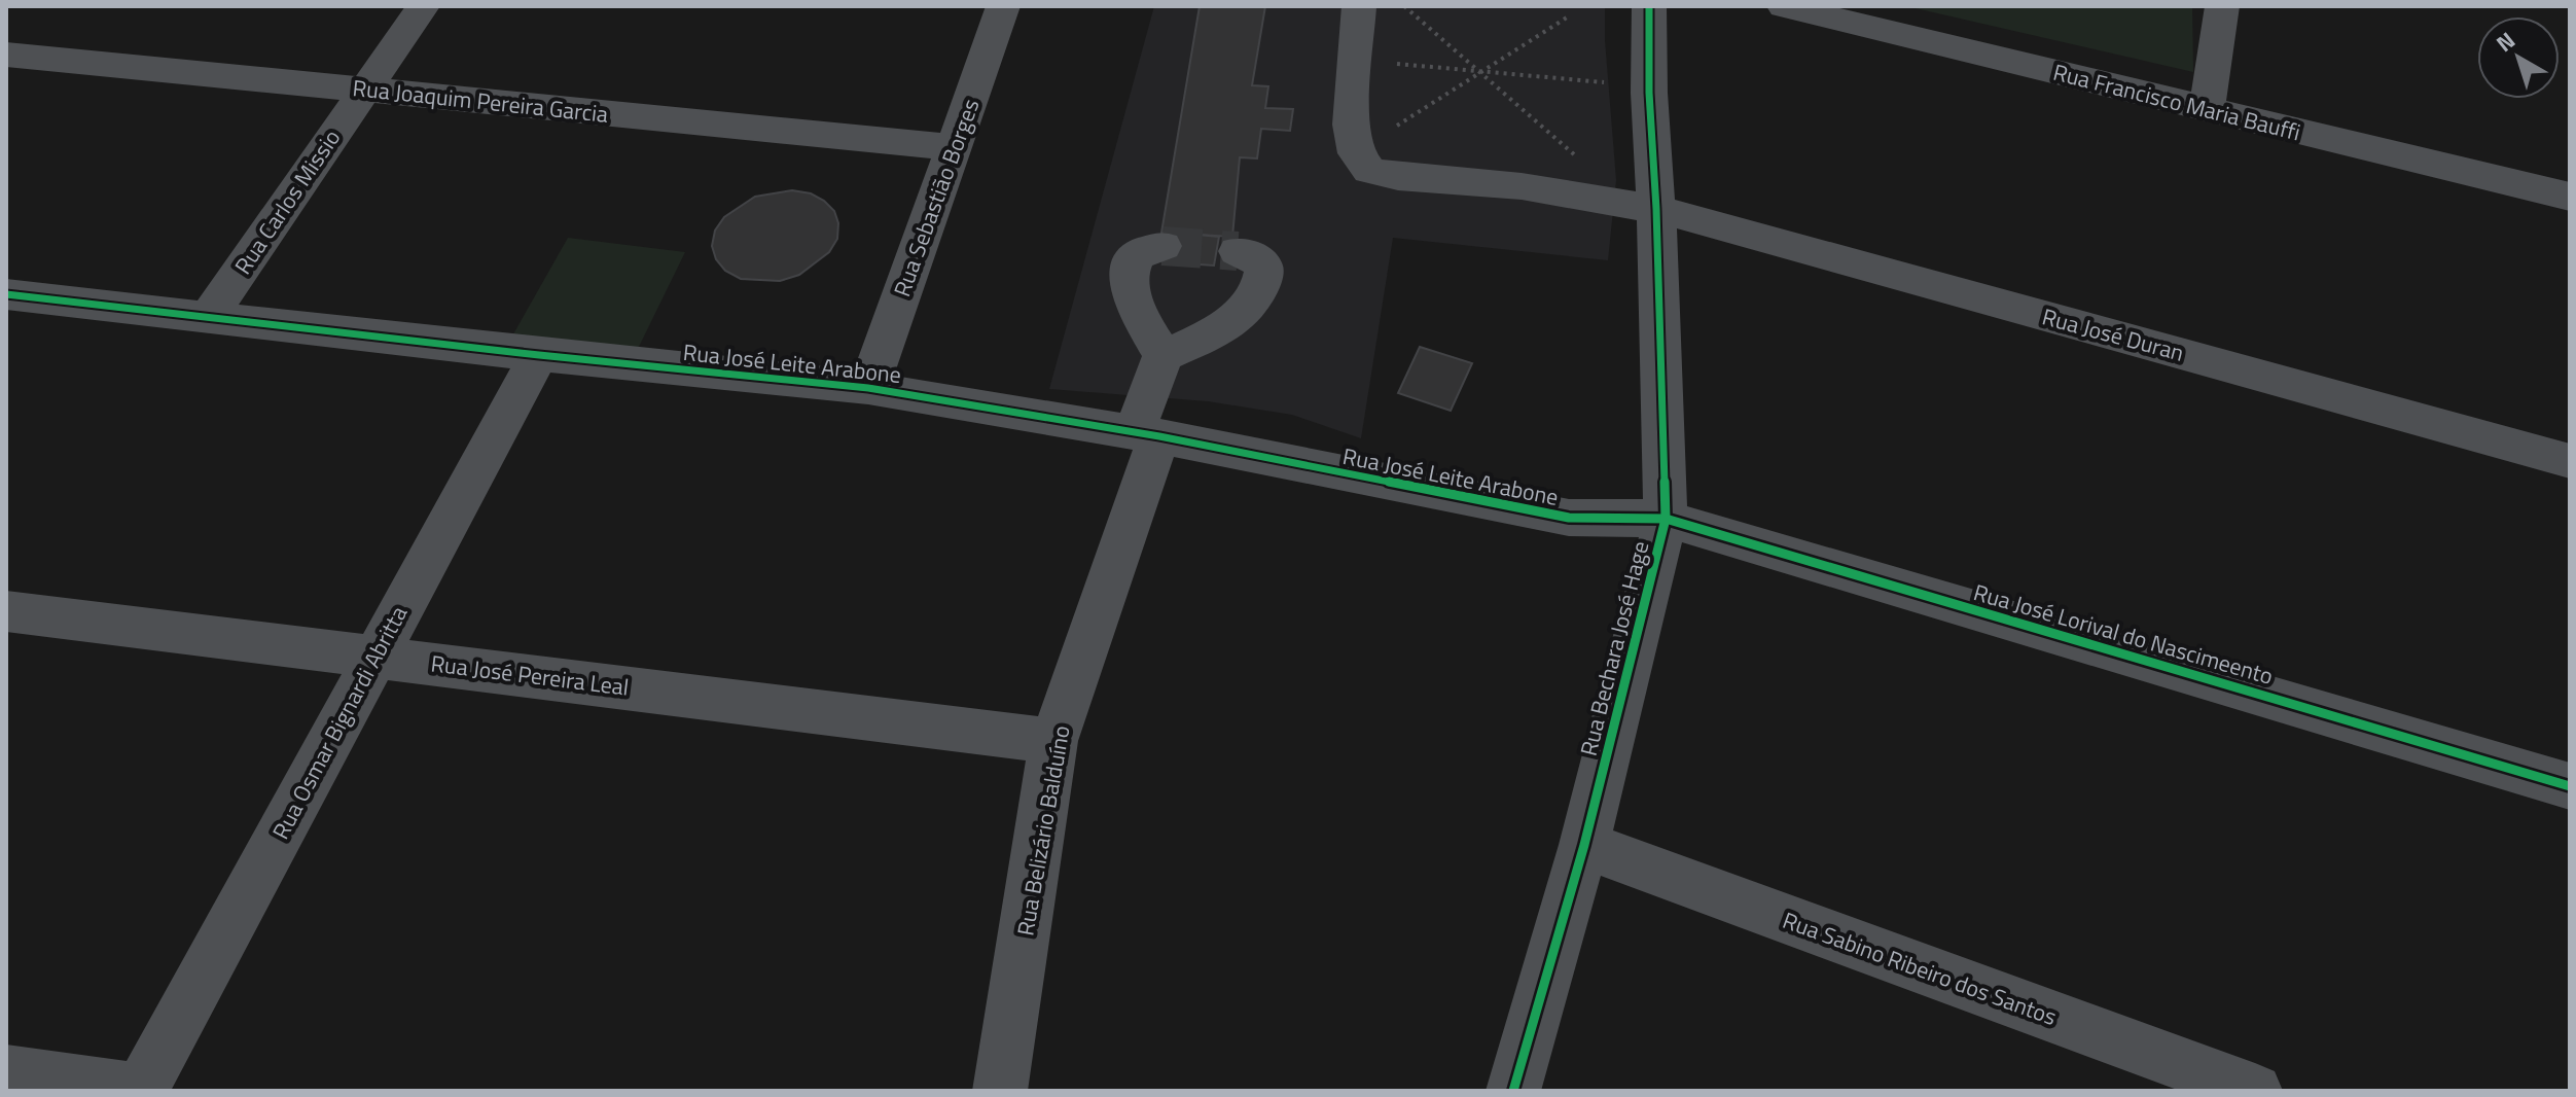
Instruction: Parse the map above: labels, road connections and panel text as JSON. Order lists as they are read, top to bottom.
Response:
{
  "streets": {
    "street": [
      "Rua Joaquim Pereira Garcia",
      "Rua Francisco Maria Bauffi",
      "Rua Sebastião Borges",
      "Rua Carlos Missio",
      "Rua José Duran",
      "Rua José Leite Arabone",
      "Rua José Lorival do Nascimeento",
      "Rua Bechara José Hage",
      "Rua José Pereira Leal",
      "Rua Osmar Bignardi Abritta",
      "Rua Belizário Balduíno",
      "Rua Sabino Ribeiro dos Santos"
    ]
  },
  "crossings": [
    ["Rua Joaquim Pereira Garcia", "Rua Sebastião Borges"],
    ["Rua Joaquim Pereira Garcia", "Rua Carlos Missio"],
    ["Rua Sebastião Borges", "Rua José Leite Arabone"],
    ["Rua Carlos Missio", "Rua José Leite Arabone"],
    ["Rua José Duran", "Rua Bechara José Hage"],
    ["Rua José Leite Arabone", "Rua José Lorival do Nascimeento"],
    ["Rua José Leite Arabone", "Rua Bechara José Hage"],
    ["Rua José Leite Arabone", "Rua Osmar Bignardi Abritta"],
    ["Rua José Leite Arabone", "Rua Belizário Balduíno"],
    ["Rua José Lorival do Nascimeento", "Rua Bechara José Hage"],
    ["Rua Bechara José Hage", "Rua Sabino Ribeiro dos Santos"],
    ["Rua José Pereira Leal", "Rua Osmar Bignardi Abritta"],
    ["Rua José Pereira Leal", "Rua Belizário Balduíno"]
  ],
  "north": "top left"
}
